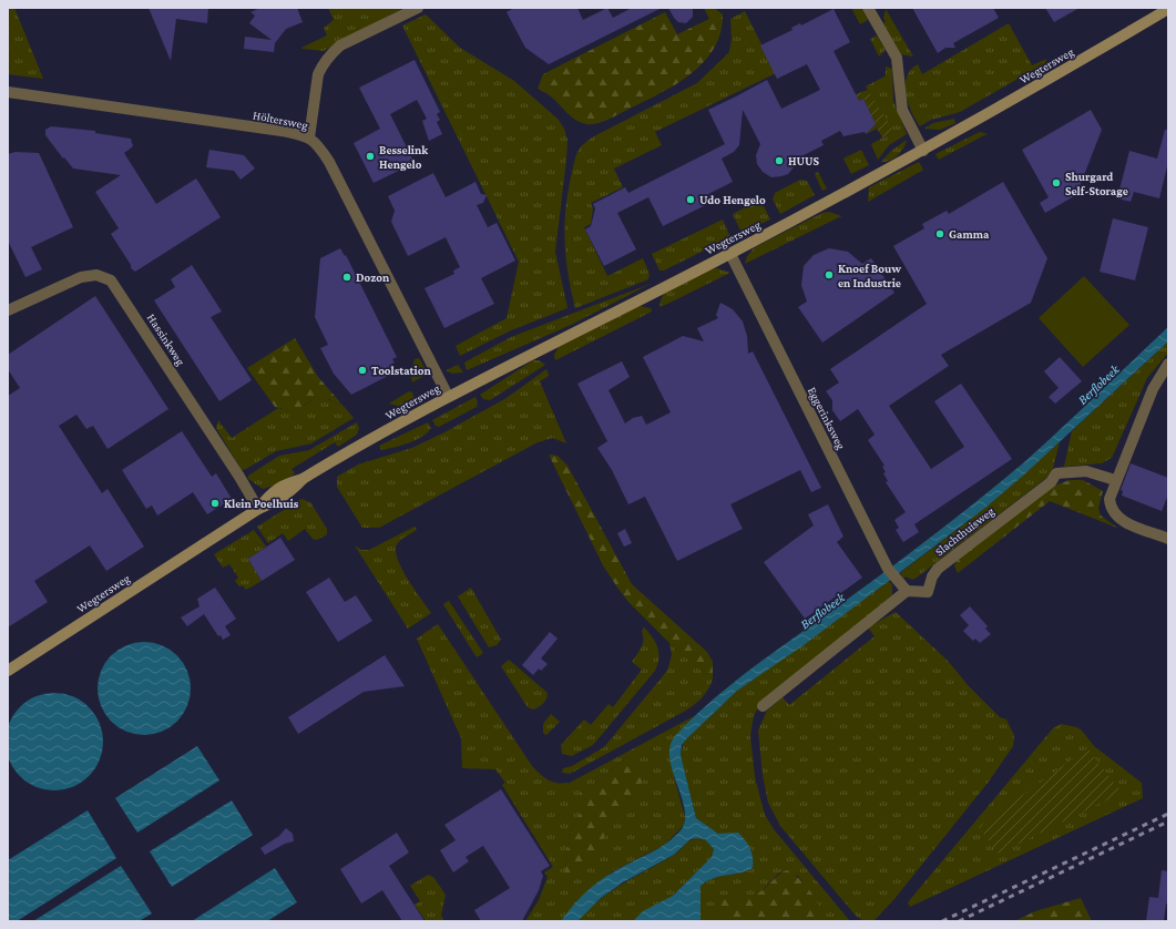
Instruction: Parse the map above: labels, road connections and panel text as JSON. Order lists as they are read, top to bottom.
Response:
{
  "streets": {
    "street": [
      "Wegtersweg",
      "Höltersweg",
      "Hassinkweg",
      "Eggerinksweg",
      "Slachthuisweg"
    ]
  },
  "crossings": [
    ["Wegtersweg", "Höltersweg"],
    ["Wegtersweg", "Hassinkweg"],
    ["Wegtersweg", "Eggerinksweg"],
    ["Eggerinksweg", "Slachthuisweg"]
  ],
  "water": ["Berflobeek"],
  "places": [
    "Besselink Hengelo",
    "HUUS",
    "Shurgard Self-Storage",
    "Udo Hengelo",
    "Gamma",
    "Knoef Bouw en Industrie",
    "Dozon",
    "Toolstation",
    "Klein Poelhuis"
  ]
}
